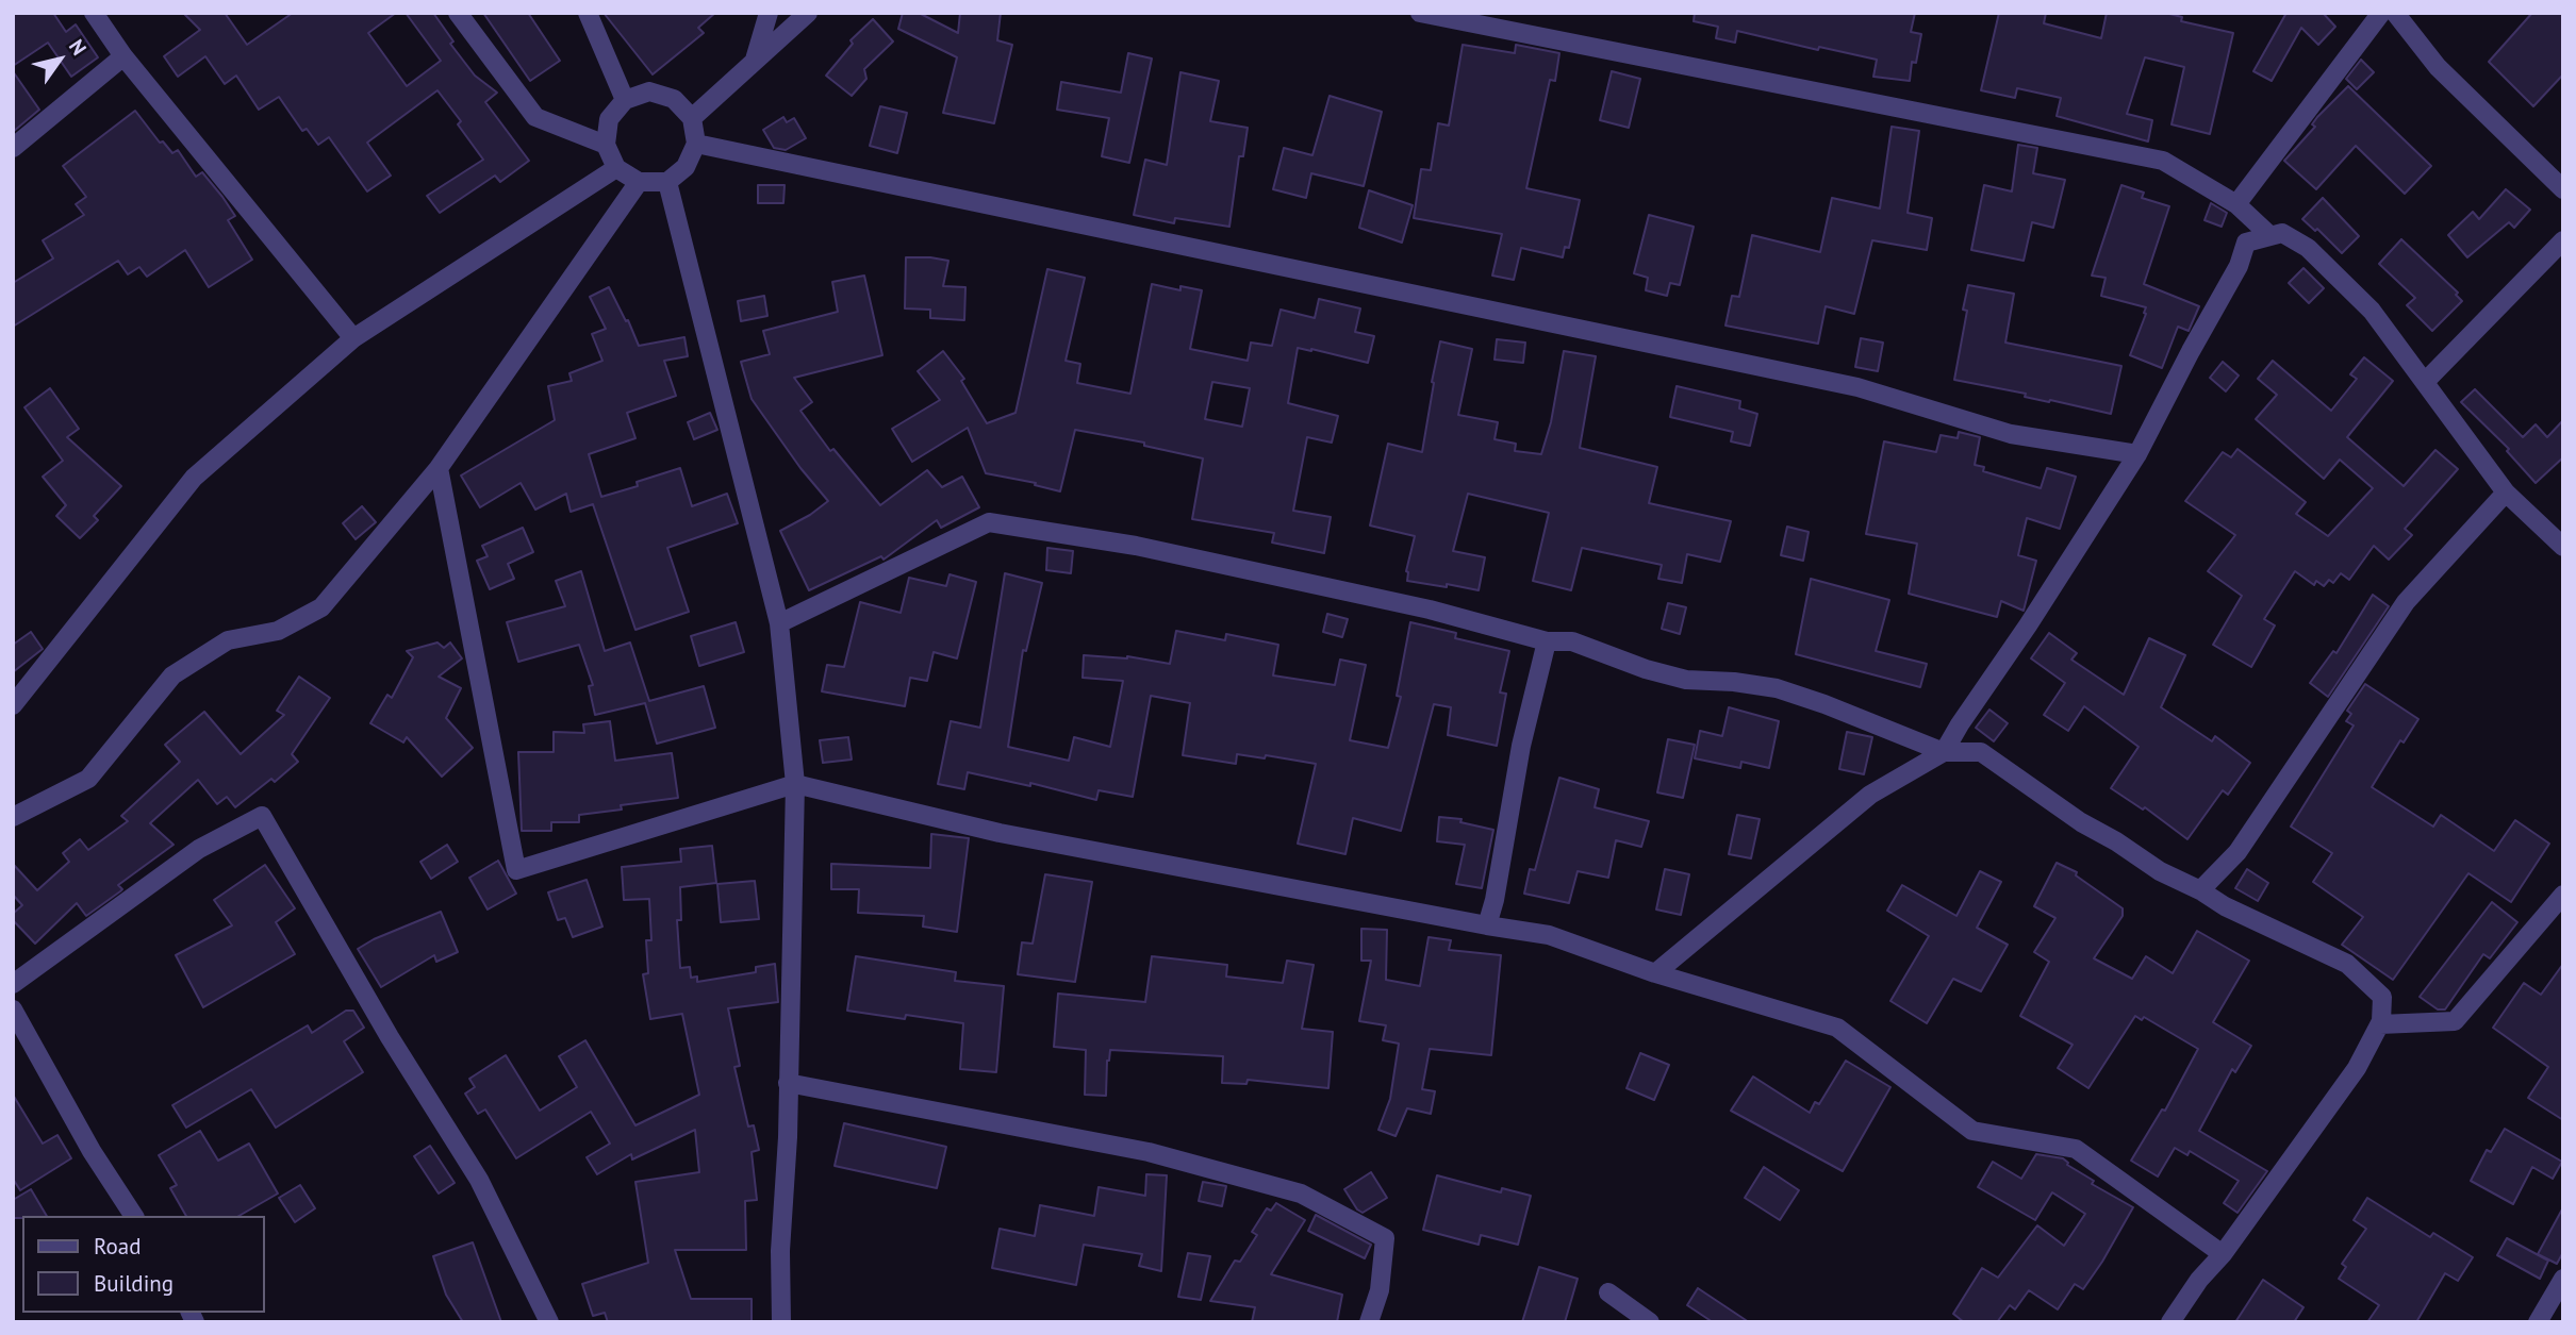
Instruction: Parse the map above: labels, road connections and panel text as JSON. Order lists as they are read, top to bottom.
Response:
{
  "legend": ["Road", "Building"],
  "north": "top right"
}
